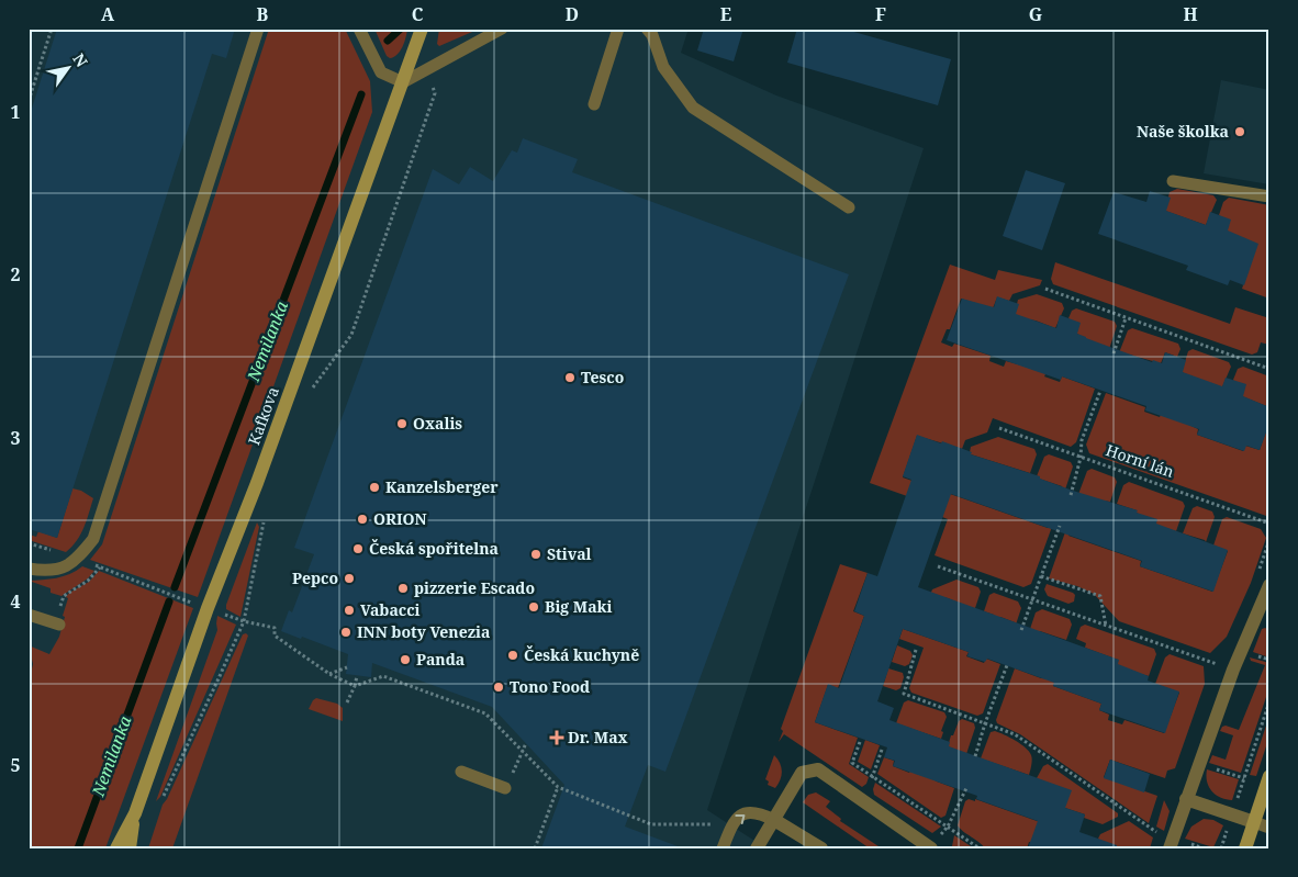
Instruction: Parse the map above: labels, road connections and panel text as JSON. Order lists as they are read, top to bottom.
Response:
{
  "streets": {
    "street": ["Kafkova"],
    "path": ["Horní lán"]
  },
  "water": ["Nemilanka"],
  "places": {
    "other": [
      "Naše školka",
      "Tesco",
      "Oxalis",
      "Kanzelsberger",
      "ORION",
      "Česká spořitelna",
      "Stival",
      "Pepco",
      "pizzerie Escado",
      "Big Maki",
      "Vabacci",
      "INN boty Venezia",
      "Česká kuchyně",
      "Panda",
      "Tono Food"
    ],
    "health": ["Dr. Max"]
  },
  "north": "top right",
  "grid": {
    "columns": [
      "A",
      "B",
      "C",
      "D",
      "E",
      "F",
      "G",
      "H"
    ],
    "rows": [
      "1",
      "2",
      "3",
      "4",
      "5"
    ]
  }
}
